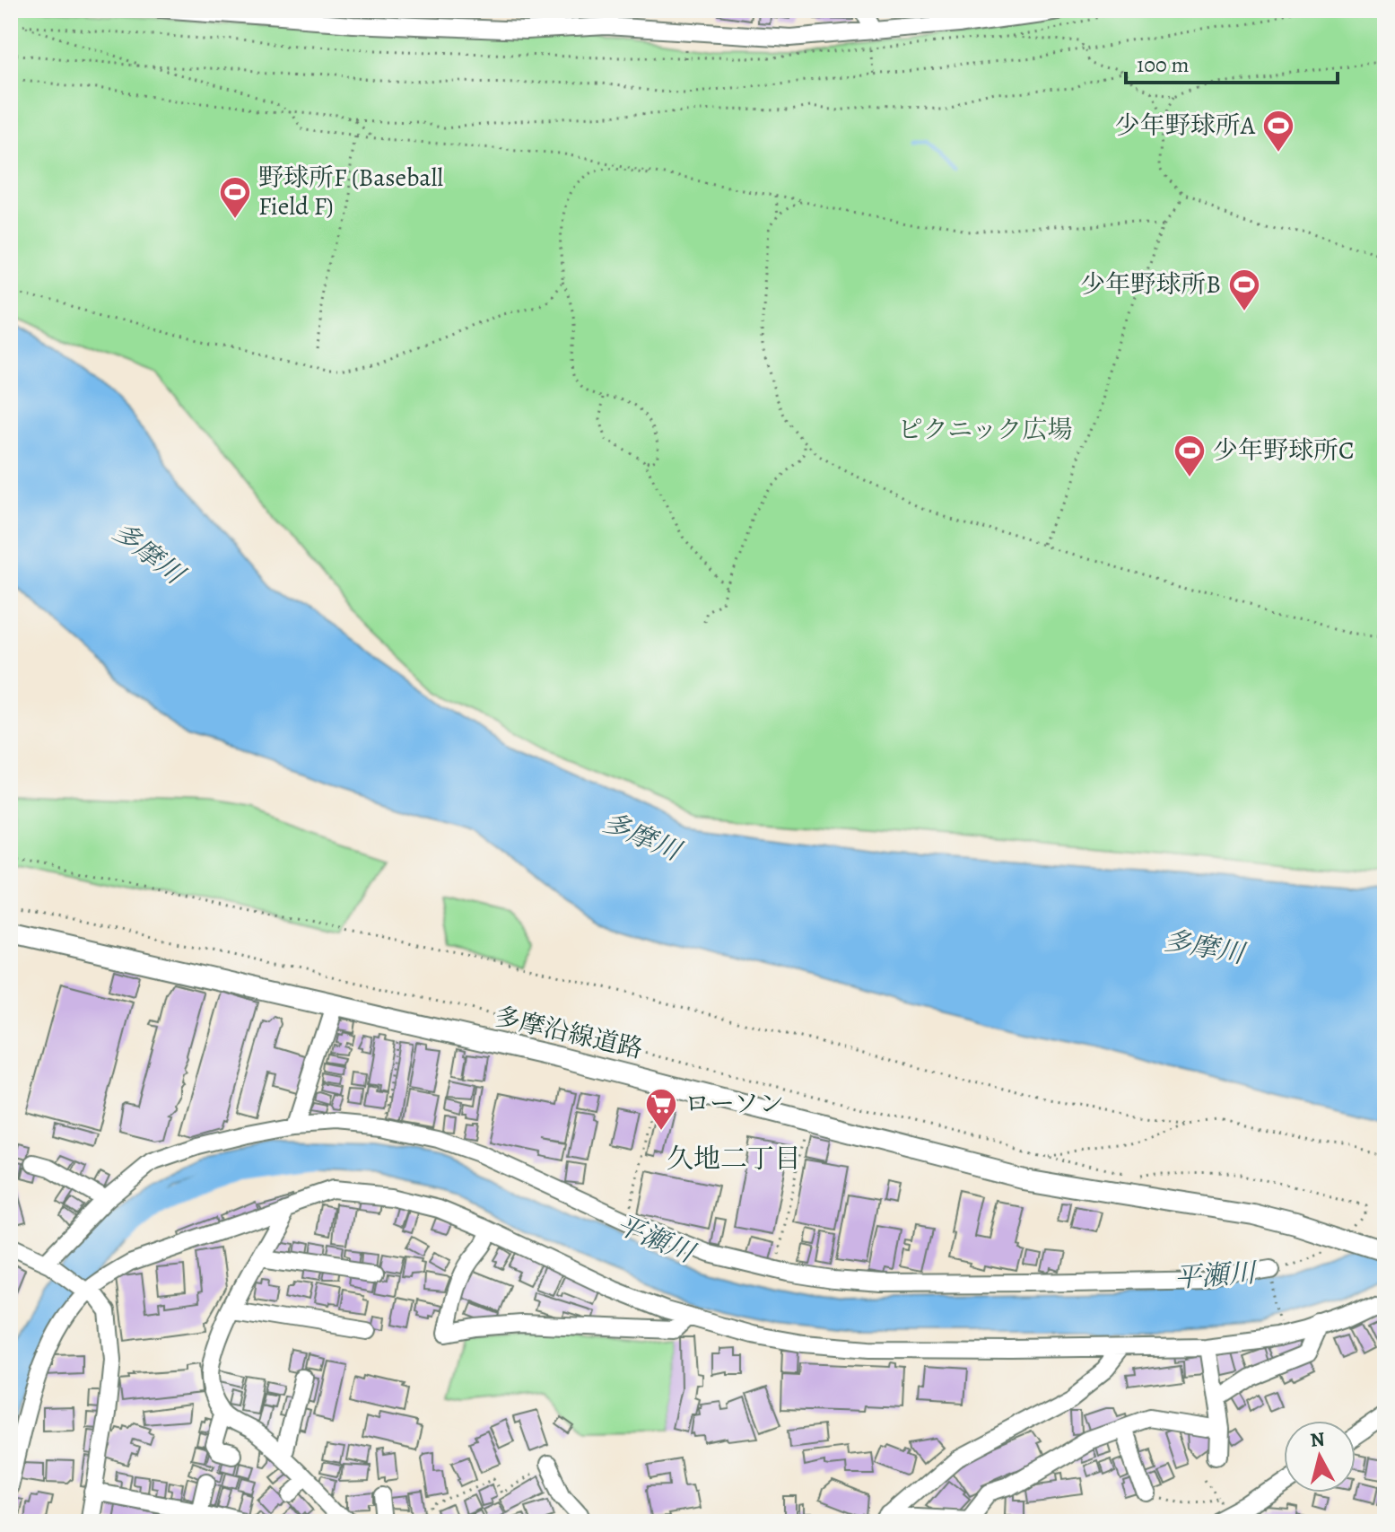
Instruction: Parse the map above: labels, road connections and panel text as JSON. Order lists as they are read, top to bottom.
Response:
{
  "streets": {
    "main road": ["多摩沿線道路"]
  },
  "districts": ["久地二丁目"],
  "water": ["多摩川", "平瀬川"],
  "parks": ["ピクニック広場"],
  "places": {
    "sports": [
      "少年野球所A",
      "野球所F (Baseball Field F)",
      "少年野球所B",
      "少年野球所C"
    ],
    "supermarket": ["ローソン"]
  },
  "scale_bar": "100 m",
  "north": "top"
}
